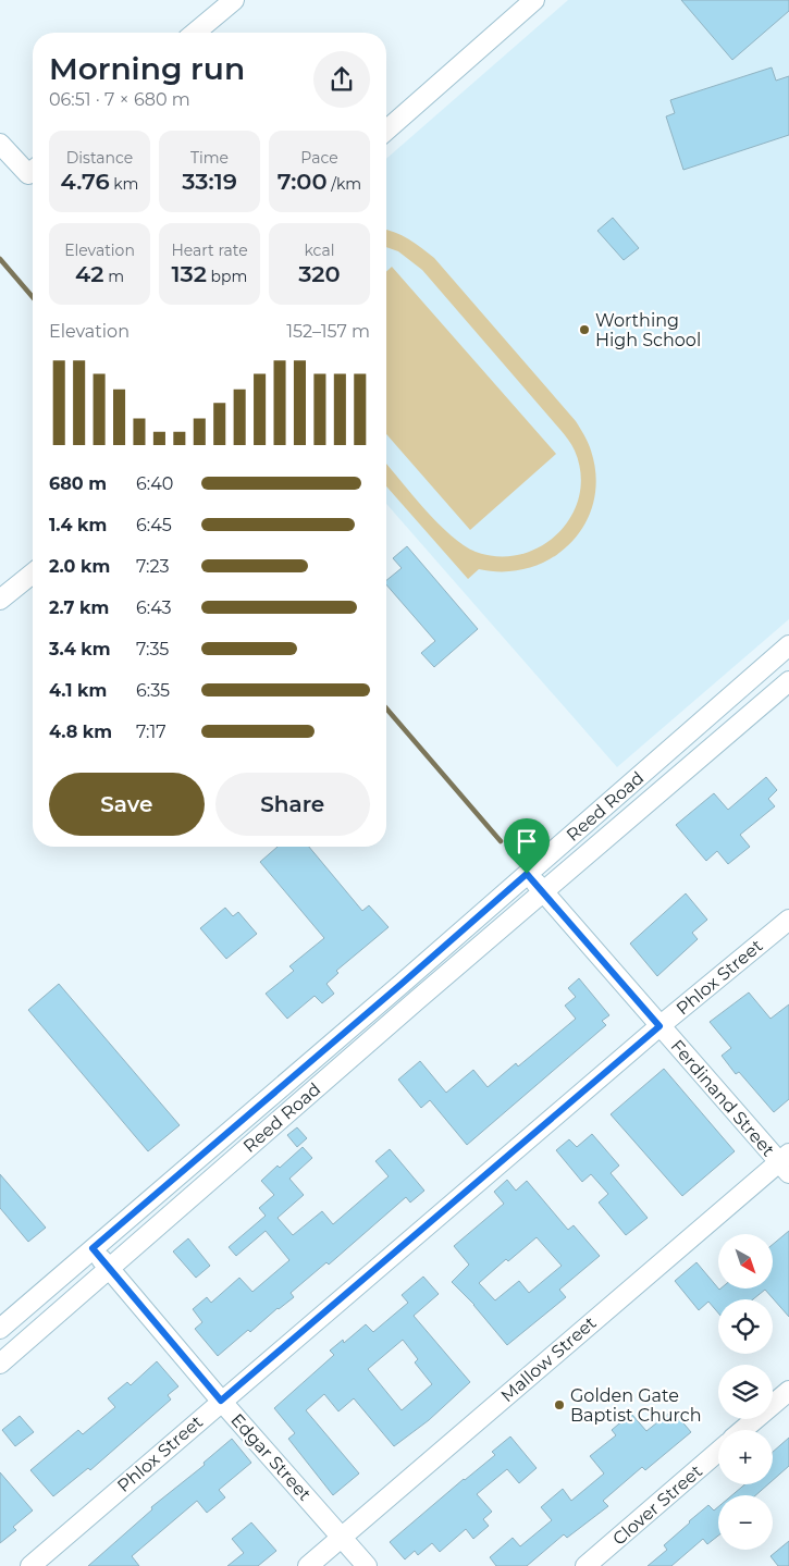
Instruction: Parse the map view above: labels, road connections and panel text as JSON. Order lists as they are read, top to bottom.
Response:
{
  "streets": {
    "street": [
      "Reed Road",
      "Phlox Street",
      "Ferdinand Street",
      "Mallow Street",
      "Edgar Street",
      "Clover Street"
    ]
  },
  "crossings": [
    ["Reed Road", "Ferdinand Street"],
    ["Reed Road", "Edgar Street"],
    ["Phlox Street", "Ferdinand Street"],
    ["Phlox Street", "Edgar Street"],
    ["Ferdinand Street", "Mallow Street"],
    ["Mallow Street", "Edgar Street"]
  ],
  "places": ["Worthing High School", "Golden Gate Baptist Church"],
  "north": "bottom right",
  "page": {
    "heading": ["Morning run", "06:51 · 7 × 680 m"],
    "stats": [
      ["Distance", "4.76 km"],
      ["Time", "33:19"],
      ["Pace", "7:00 /km"],
      ["Elevation", "42 m"],
      ["Heart rate", "132 bpm"],
      ["kcal", "320"]
    ],
    "chart": ["Elevation", "152–157 m"],
    "list": [
      {
        "name": "680 m",
        "note": "6:40"
      },
      {
        "name": "1.4 km",
        "note": "6:45"
      },
      {
        "name": "2.0 km",
        "note": "7:23"
      },
      {
        "name": "2.7 km",
        "note": "6:43"
      },
      {
        "name": "3.4 km",
        "note": "7:35"
      },
      {
        "name": "4.1 km",
        "note": "6:35"
      },
      {
        "name": "4.8 km",
        "note": "7:17"
      }
    ],
    "buttons": ["Save", "Share"],
    "map_buttons": ["+", "−"]
  }
}
